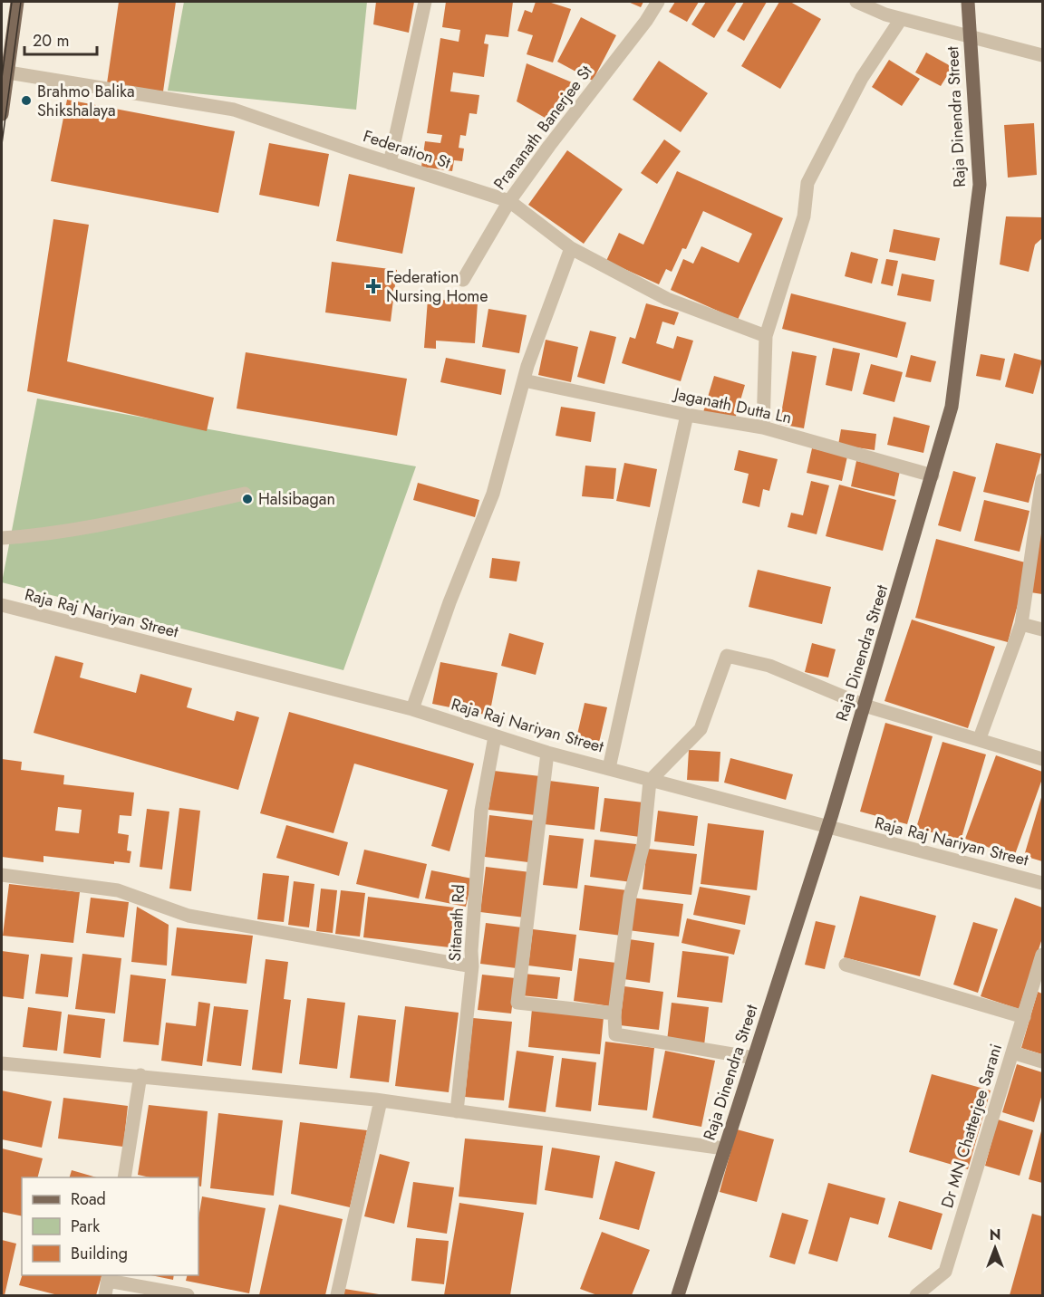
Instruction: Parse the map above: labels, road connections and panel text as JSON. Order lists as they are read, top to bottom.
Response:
{
  "streets": {
    "main road": ["Raja Dinendra Street"],
    "street": [
      "Prananath Banerjee St",
      "Federation St",
      "Jaganath Dutta Ln",
      "Raja Raj Nariyan Street",
      "Sitanath Rd",
      "Dr MN Chatterjee Sarani"
    ]
  },
  "crossings": [
    ["Raja Dinendra Street", "Jaganath Dutta Ln"],
    ["Raja Dinendra Street", "Raja Raj Nariyan Street"],
    ["Prananath Banerjee St", "Federation St"],
    ["Raja Raj Nariyan Street", "Sitanath Rd"]
  ],
  "places": {
    "other": ["Brahmo Balika Shikshalaya", "Halsibagan"],
    "health": ["Federation Nursing Home"]
  },
  "legend": ["Road", "Park", "Building"],
  "scale_bar": "20 m",
  "north": "top"
}
